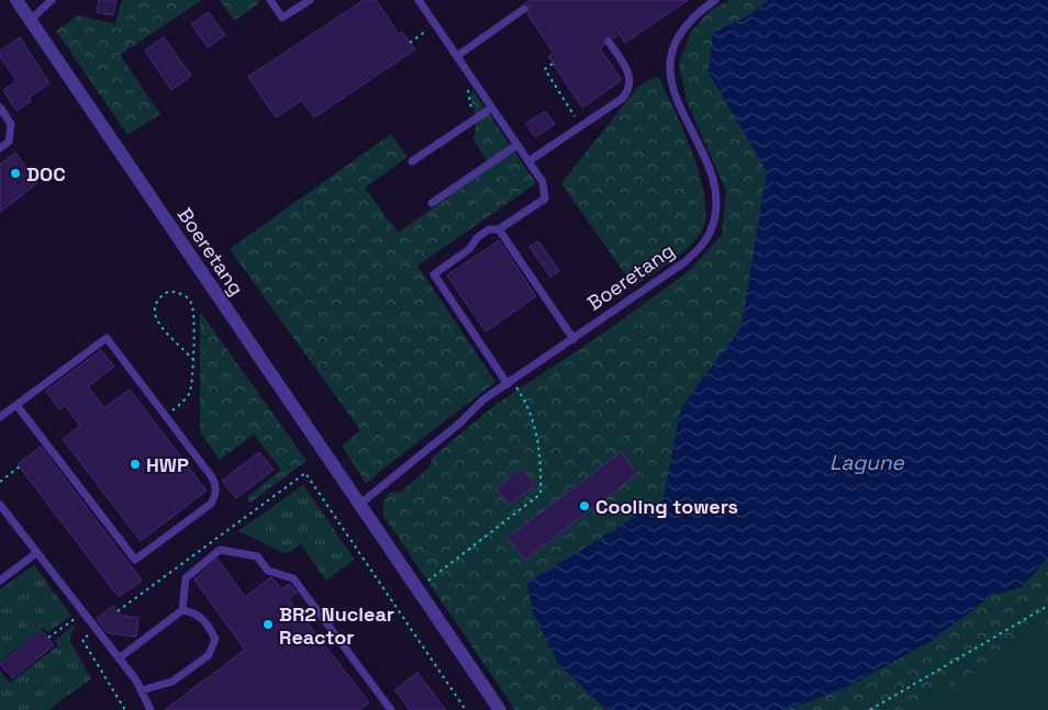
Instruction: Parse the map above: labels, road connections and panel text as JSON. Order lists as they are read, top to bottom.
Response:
{
  "streets": {
    "street": ["Boeretang"]
  },
  "water": ["Lagune"],
  "places": [
    "DOC",
    "HWP",
    "Cooling towers",
    "BR2 Nuclear Reactor"
  ]
}
